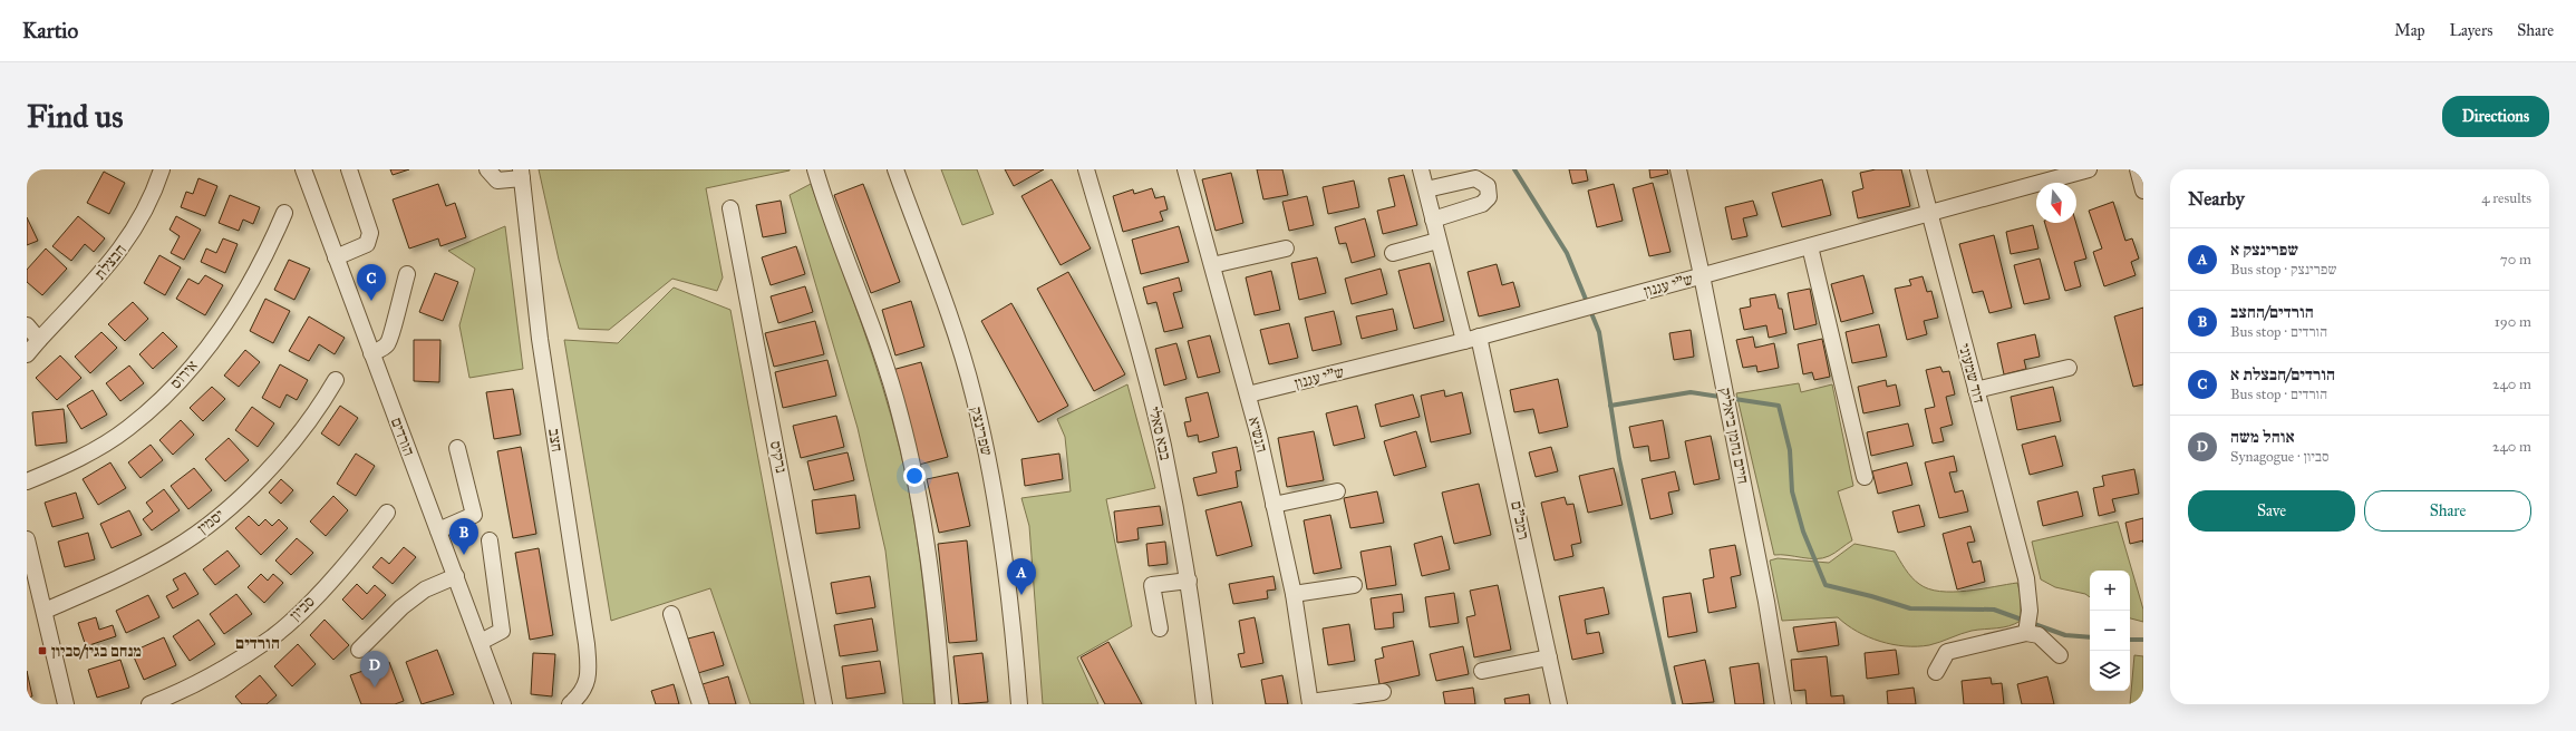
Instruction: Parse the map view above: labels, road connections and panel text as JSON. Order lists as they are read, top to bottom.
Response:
{
  "streets": {
    "street": [
      "חבצלת",
      "ש\"י עגנון",
      "דוד שמעוני",
      "אירוס",
      "שפרינצק",
      "בבא סאלי",
      "הנשיא",
      "חיים נחמן ביאליק",
      "הורדים",
      "חצב",
      "נרקיס",
      "רמב\"ם",
      "יסמין",
      "סביון"
    ]
  },
  "crossings": [
    ["ש\"י עגנון", "דוד שמעוני"],
    ["ש\"י עגנון", "הנשיא"],
    ["ש\"י עגנון", "חיים נחמן ביאליק"],
    ["ש\"י עגנון", "רמב\"ם"]
  ],
  "districts": ["הורדים"],
  "places": {
    "transit": ["מנחם בגין/סביון"]
  },
  "north": "bottom",
  "page": {
    "header": "Kartio",
    "nav": ["Map", "Layers", "Share"],
    "buttons": [
      "Directions",
      ["Save", "Share"]
    ],
    "title": "Find us",
    "heading": ["Nearby", "4 results"],
    "list": [
      {
        "mark": "A",
        "name": "שפרינצק א",
        "note": "Bus stop · שפרינצק",
        "value": "70 m"
      },
      {
        "mark": "B",
        "name": "הורדים/החצב",
        "note": "Bus stop · הורדים",
        "value": "190 m"
      },
      {
        "mark": "C",
        "name": "הורדים/חבצלת א",
        "note": "Bus stop · הורדים",
        "value": "240 m"
      },
      {
        "mark": "D",
        "name": "אוהל משה",
        "note": "Synagogue · סביון",
        "value": "240 m"
      }
    ],
    "pins": [
      "C",
      "B",
      "A",
      "D"
    ],
    "map_buttons": ["+", "−"]
  }
}
